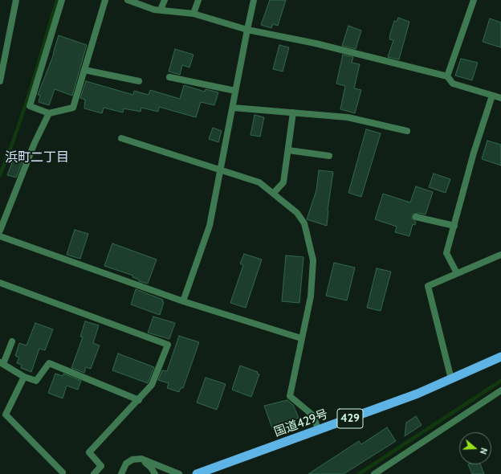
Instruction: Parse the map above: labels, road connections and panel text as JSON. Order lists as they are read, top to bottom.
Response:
{
  "streets": {
    "highway": ["429", "国道429号"]
  },
  "districts": ["浜町二丁目"],
  "north": "right"
}
